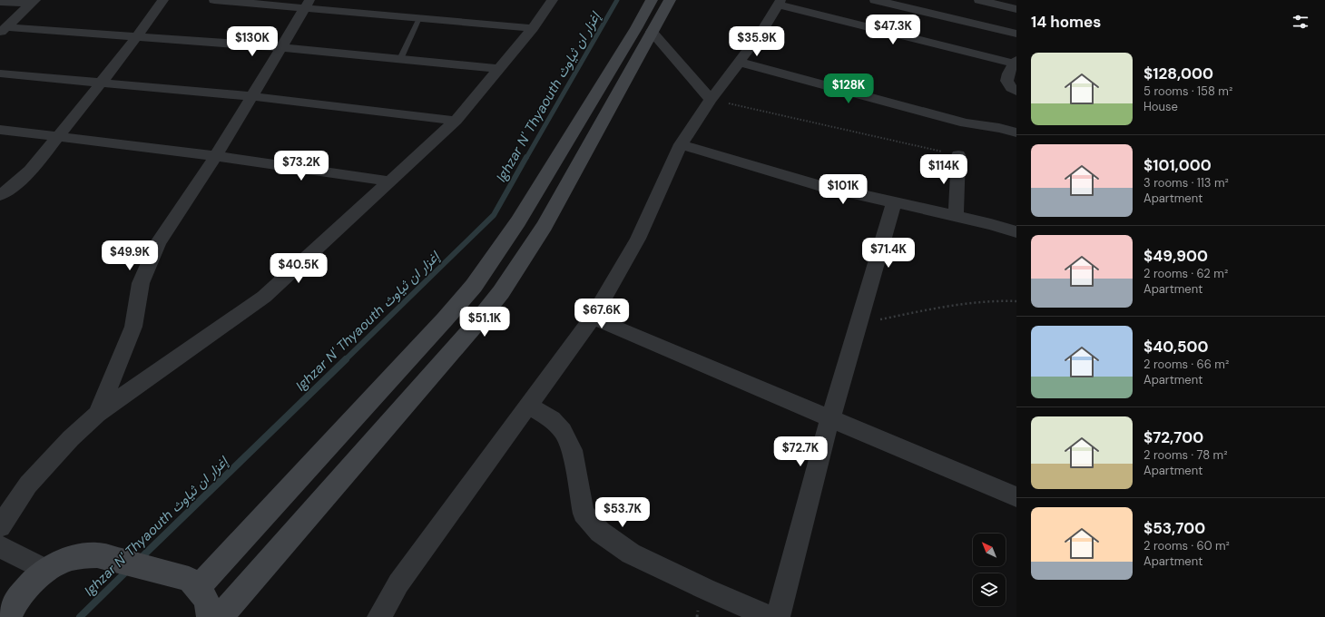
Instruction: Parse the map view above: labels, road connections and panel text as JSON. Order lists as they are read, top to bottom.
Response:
{
  "water": ["Ighzar N' Thyaouth إغزار ان ثياوث"],
  "north": "top left",
  "page": {
    "heading": "14 homes",
    "price": [
      "$47.3K",
      "$130K",
      "$35.9K",
      "$128K",
      "$73.2K",
      "$114K",
      "$101K",
      "$71.4K",
      "$49.9K",
      "$40.5K",
      "$67.6K",
      "$51.1K",
      "$72.7K",
      "$53.7K"
    ],
    "list": [
      {
        "name": "$128,000",
        "note": "5 rooms · 158 m² · House"
      },
      {
        "name": "$101,000",
        "note": "3 rooms · 113 m² · Apartment"
      },
      {
        "name": "$49,900",
        "note": "2 rooms · 62 m² · Apartment"
      },
      {
        "name": "$40,500",
        "note": "2 rooms · 66 m² · Apartment"
      },
      {
        "name": "$72,700",
        "note": "2 rooms · 78 m² · Apartment"
      },
      {
        "name": "$53,700",
        "note": "2 rooms · 60 m² · Apartment"
      }
    ]
  }
}
